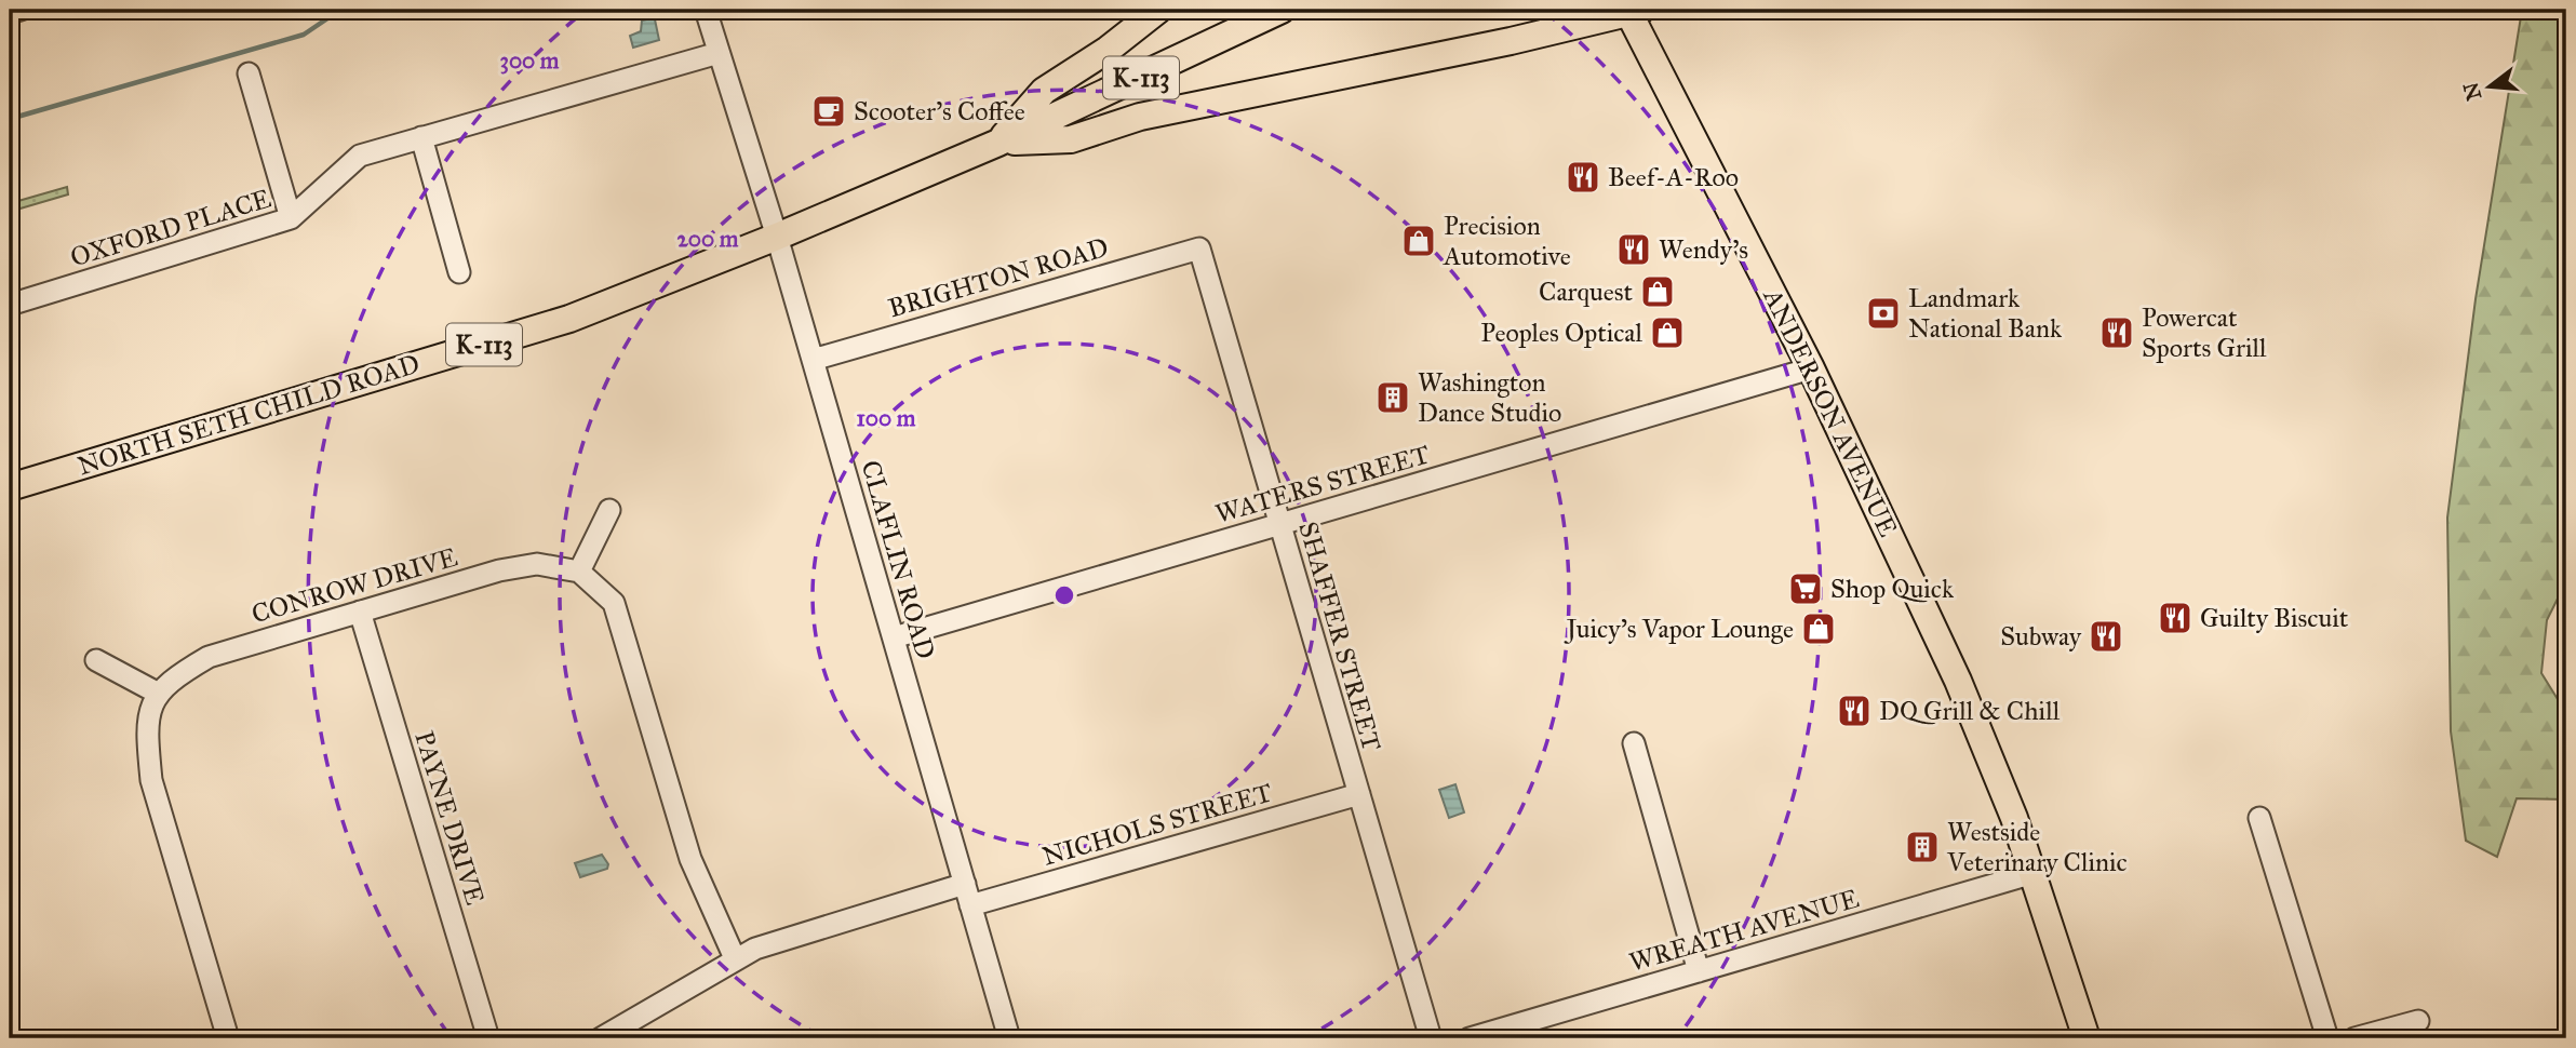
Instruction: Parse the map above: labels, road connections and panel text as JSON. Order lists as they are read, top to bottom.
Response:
{
  "streets": {
    "main road": ["K-113", "ANDERSON AVENUE", "NORTH SETH CHILD ROAD"],
    "street": [
      "OXFORD PLACE",
      "BRIGHTON ROAD",
      "WATERS STREET",
      "CLAFLIN ROAD",
      "CONROW DRIVE",
      "SHAFFER STREET",
      "PAYNE DRIVE",
      "NICHOLS STREET",
      "WREATH AVENUE"
    ]
  },
  "crossings": [
    ["BRIGHTON ROAD", "CLAFLIN ROAD"],
    ["BRIGHTON ROAD", "SHAFFER STREET"],
    ["ANDERSON AVENUE", "WATERS STREET"],
    ["ANDERSON AVENUE", "WREATH AVENUE"],
    ["NORTH SETH CHILD ROAD", "CLAFLIN ROAD"],
    ["WATERS STREET", "CLAFLIN ROAD"],
    ["WATERS STREET", "SHAFFER STREET"],
    ["CLAFLIN ROAD", "NICHOLS STREET"],
    ["CONROW DRIVE", "PAYNE DRIVE"],
    ["SHAFFER STREET", "NICHOLS STREET"]
  ],
  "places": {
    "cafe": ["Scooter's Coffee"],
    "restaurant": [
      "Beef-A-Roo",
      "Wendy's",
      "Powercat Sports Grill",
      "Guilty Biscuit",
      "Subway",
      "DQ Grill & Chill"
    ],
    "shop": [
      "Precision Automotive",
      "Carquest",
      "Peoples Optical",
      "Juicy's Vapor Lounge"
    ],
    "bank": ["Landmark National Bank"],
    "building": ["Washington Dance Studio", "Westside Veterinary Clinic"],
    "supermarket": ["Shop Quick"]
  },
  "north": "left",
  "rings": ["300 m", "200 m", "100 m"]
}
